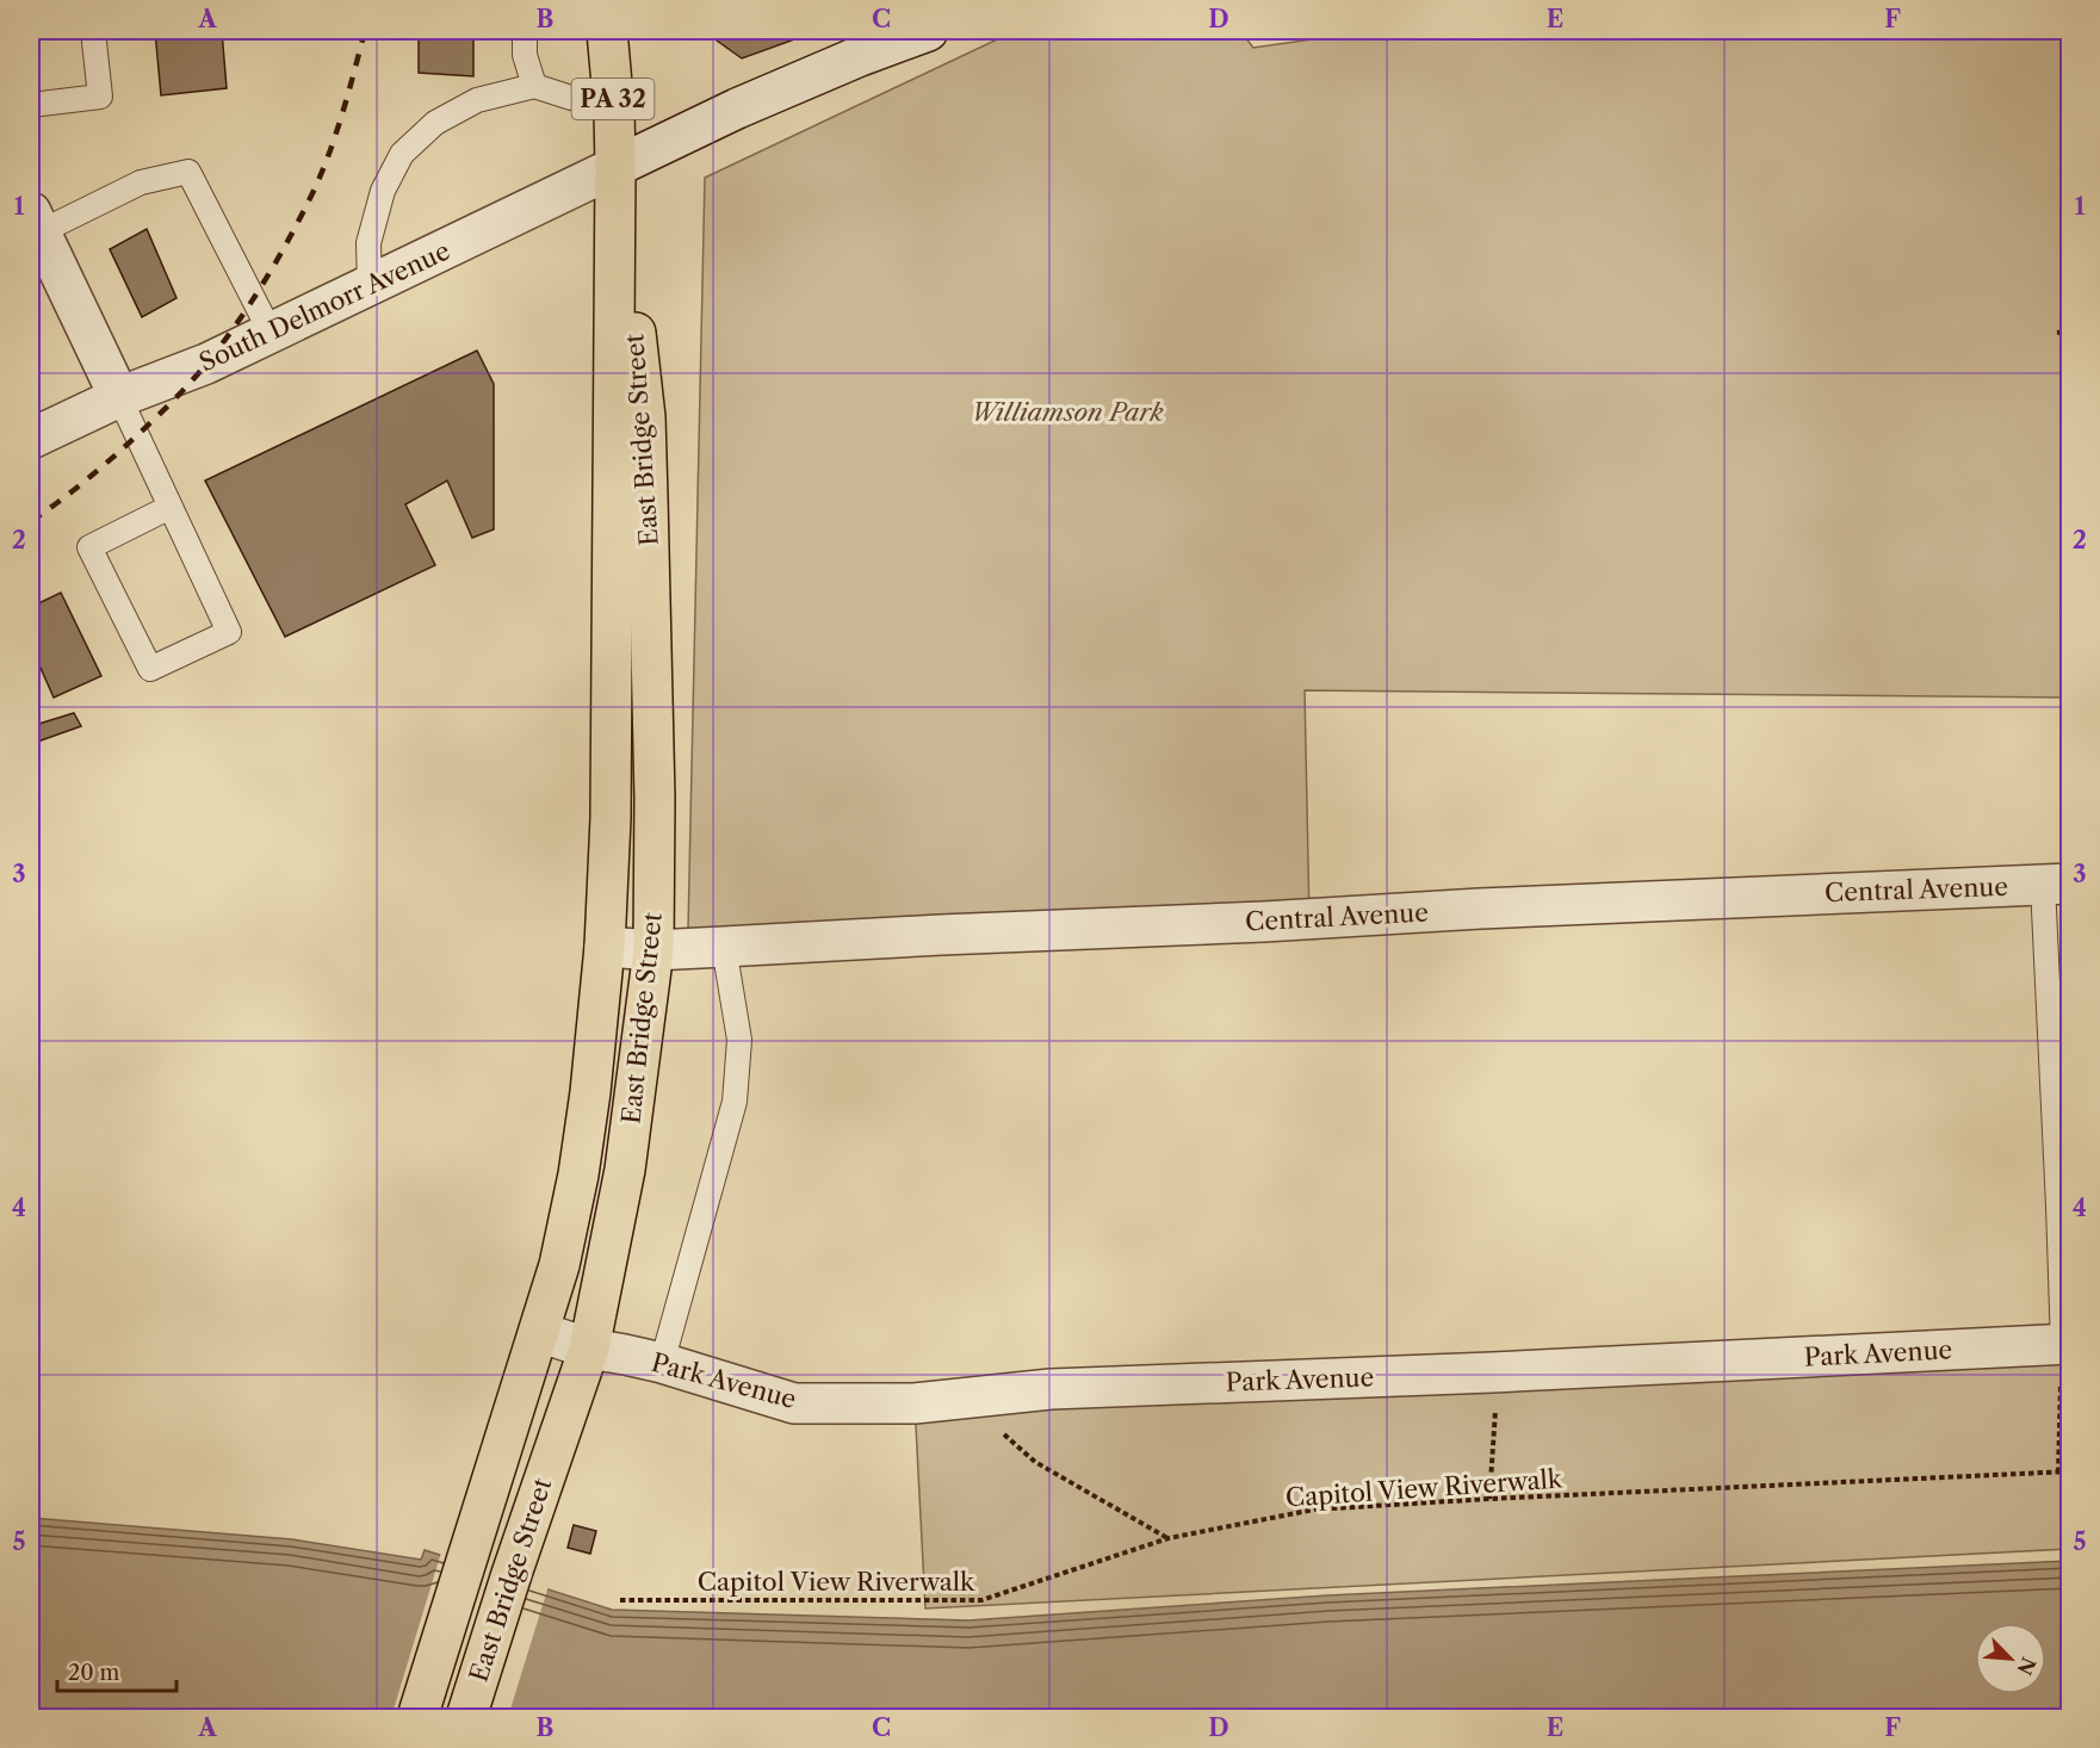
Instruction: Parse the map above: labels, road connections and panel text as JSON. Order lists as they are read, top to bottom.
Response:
{
  "streets": {
    "main road": ["PA 32", "East Bridge Street"],
    "street": ["South Delmorr Avenue", "Central Avenue", "Park Avenue"],
    "path": ["Capitol View Riverwalk"]
  },
  "crossings": [
    ["PA 32", "South Delmorr Avenue"],
    ["PA 32", "East Bridge Street"],
    ["South Delmorr Avenue", "East Bridge Street"],
    ["East Bridge Street", "Central Avenue"],
    ["East Bridge Street", "Park Avenue"]
  ],
  "parks": ["Williamson Park"],
  "scale_bar": "20 m",
  "north": "bottom right",
  "grid": {
    "columns": [
      "A",
      "B",
      "C",
      "D",
      "E",
      "F"
    ],
    "rows": [
      "1",
      "2",
      "3",
      "4",
      "5"
    ]
  }
}
